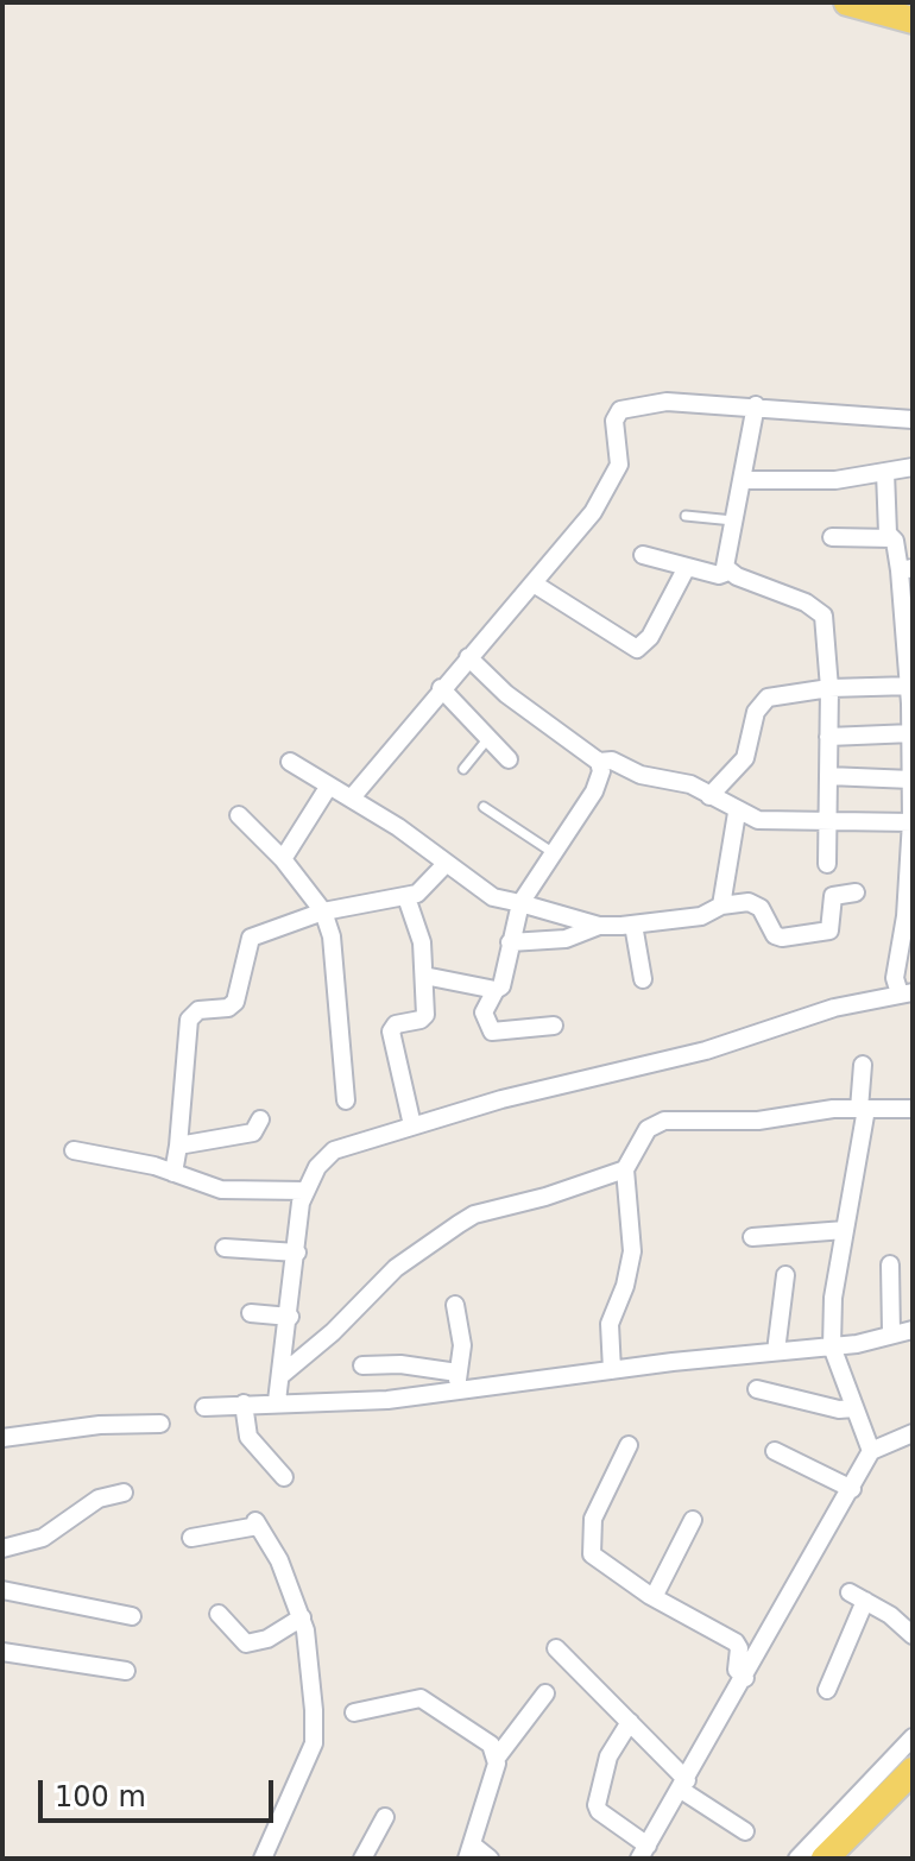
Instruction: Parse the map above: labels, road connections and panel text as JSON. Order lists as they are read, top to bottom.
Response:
{
  "scale_bar": "100 m"
}
